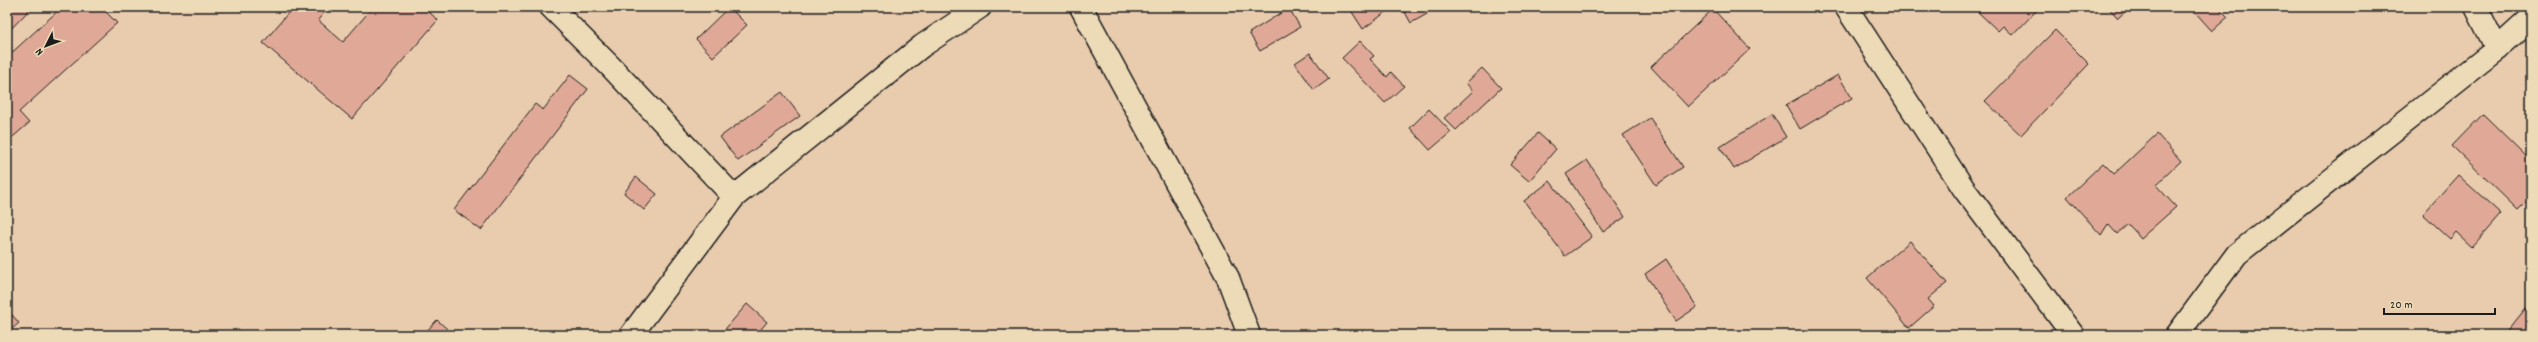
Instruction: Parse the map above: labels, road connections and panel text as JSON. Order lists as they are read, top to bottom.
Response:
{
  "scale_bar": "20 m",
  "north": "bottom left"
}
